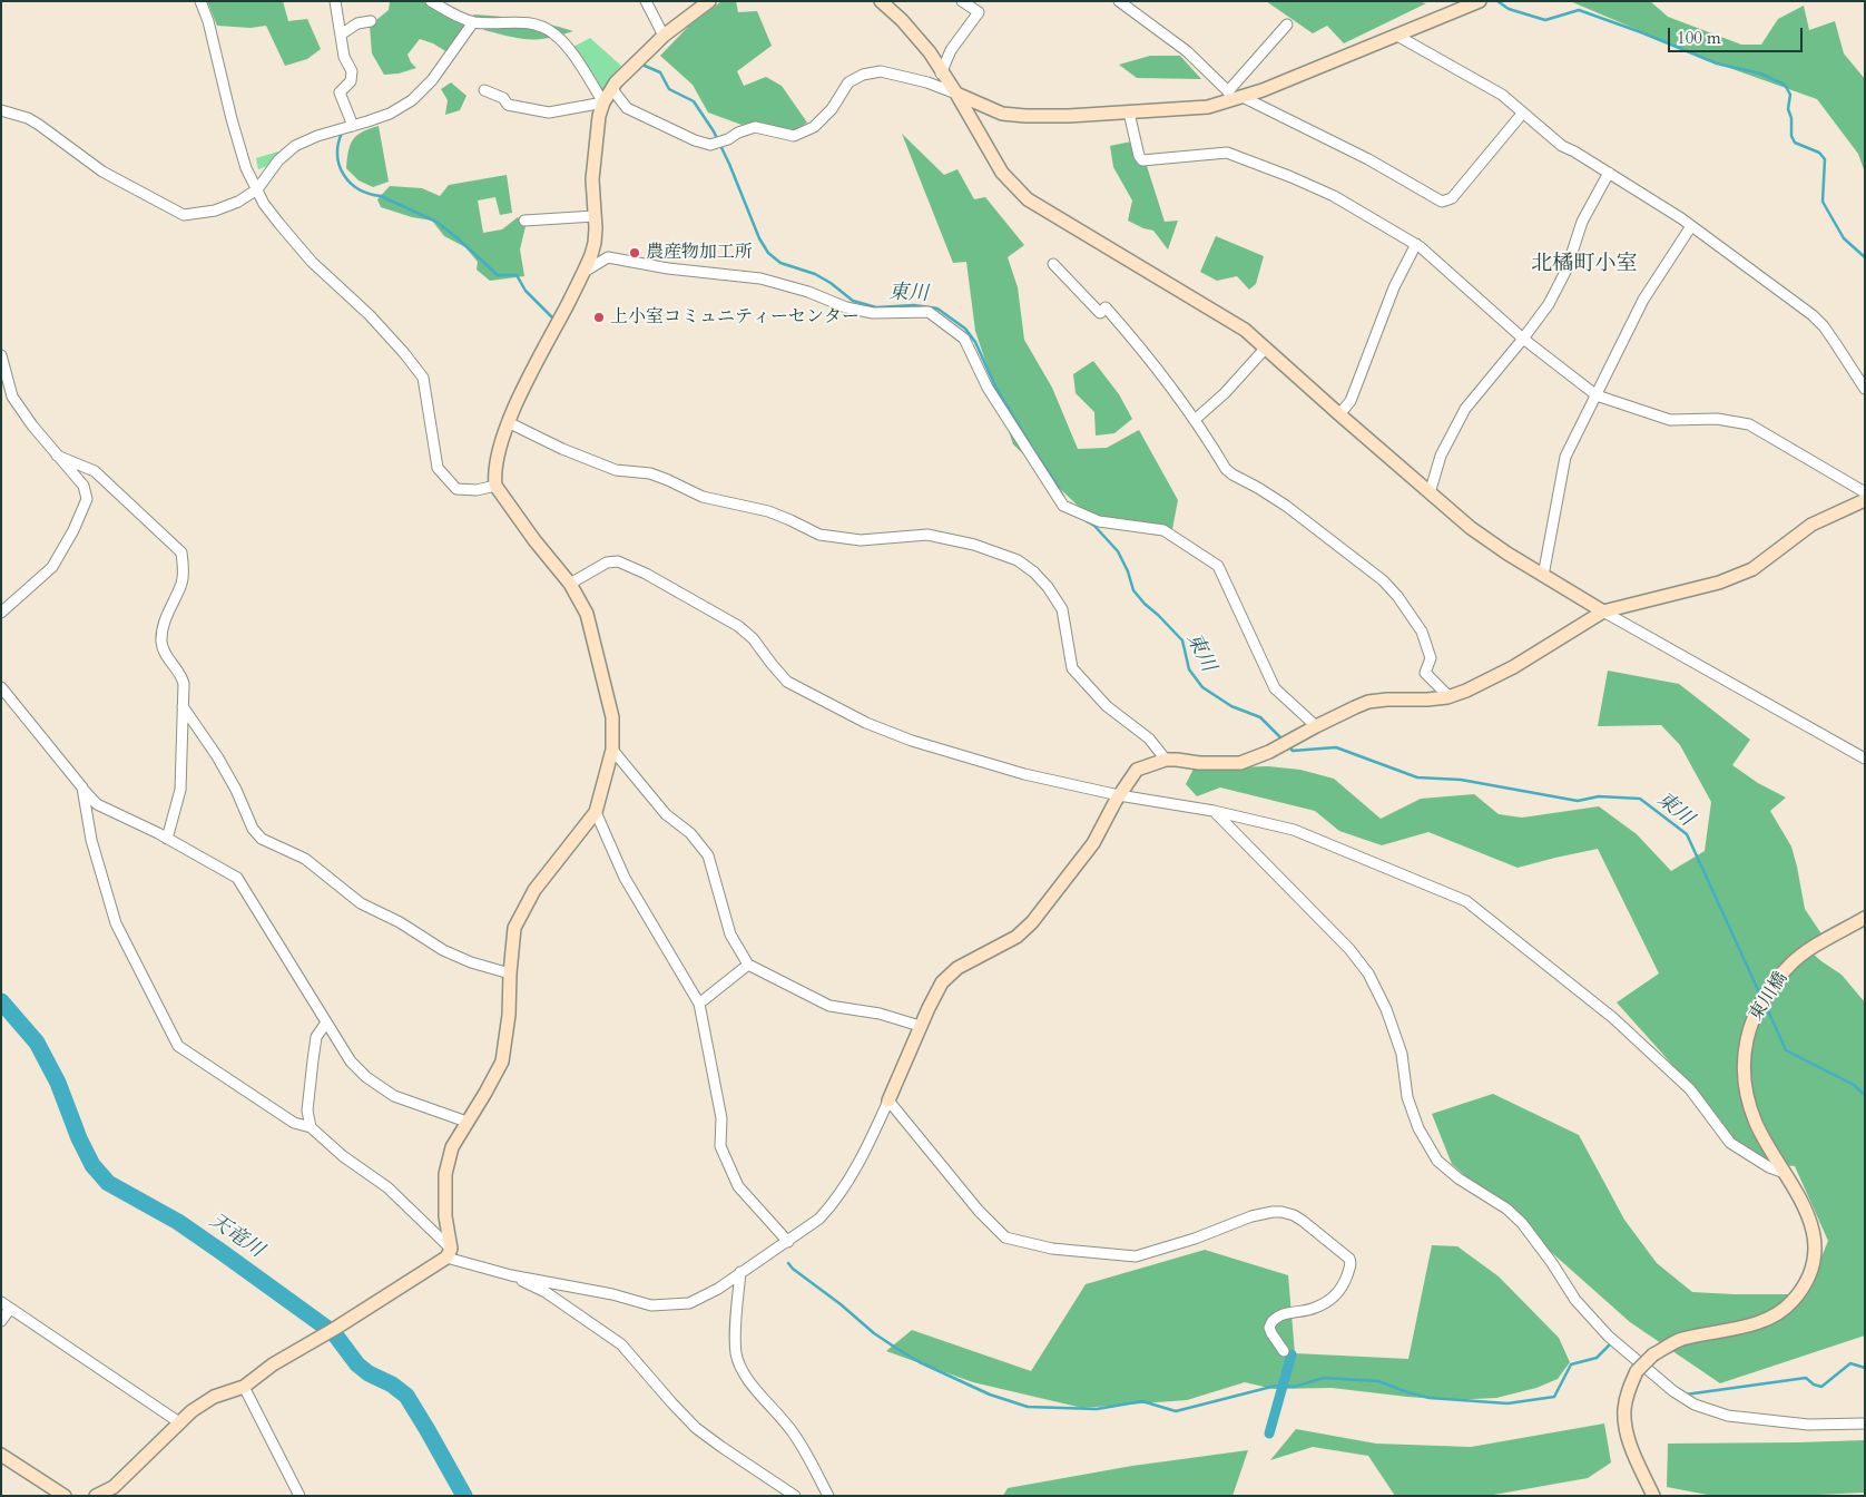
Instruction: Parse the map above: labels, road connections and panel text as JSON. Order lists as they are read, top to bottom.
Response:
{
  "streets": {
    "street": ["東川橋"]
  },
  "districts": ["北橘町小室"],
  "water": ["東川", "天竜川"],
  "places": ["農産物加工所", "上小室コミュニティーセンター"],
  "scale_bar": "100 m"
}
